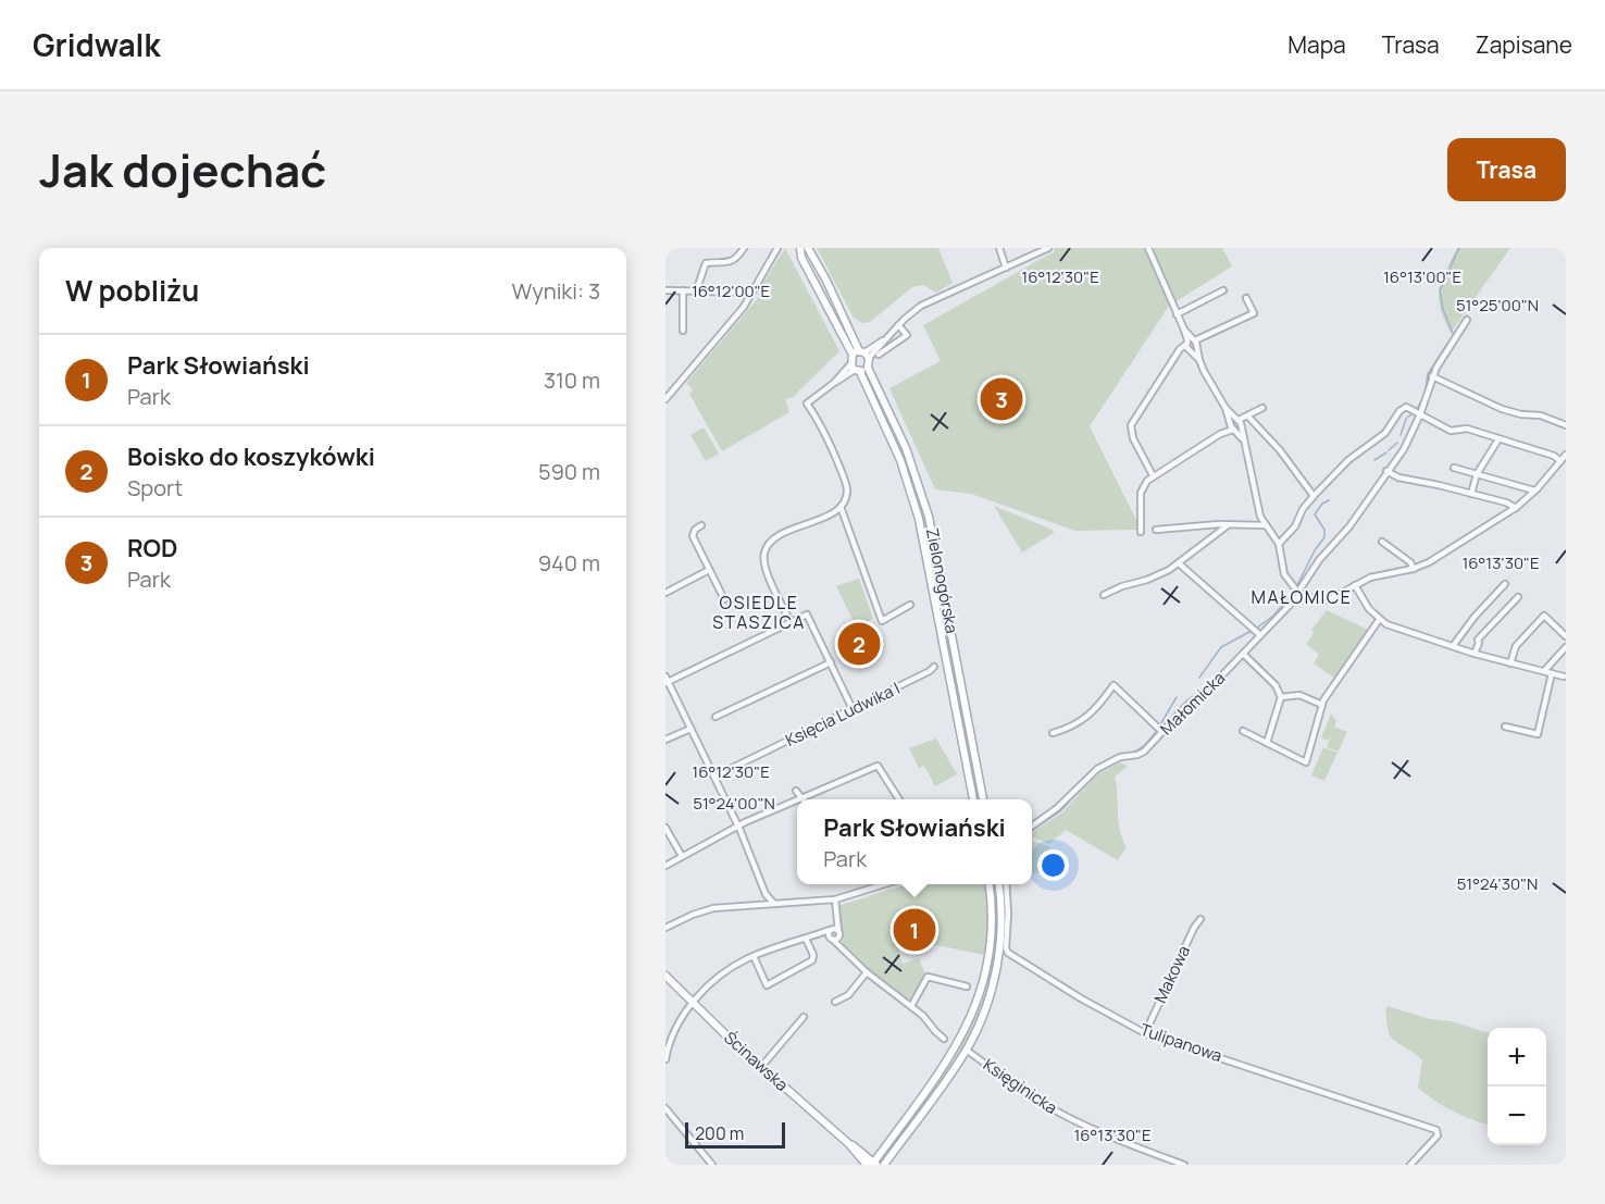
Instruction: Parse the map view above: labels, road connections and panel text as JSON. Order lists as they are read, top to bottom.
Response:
{
  "streets": {
    "main road": ["Zielonogórska", "Ścinawska"],
    "street": [
      "Małomicka",
      "Księcia Ludwika I",
      "Makowa",
      "Tulipanowa",
      "Księginicka"
    ]
  },
  "crossings": [
    ["Makowa", "Tulipanowa"]
  ],
  "districts": ["MAŁOMICE", "OSIEDLE STASZICA"],
  "scale_bar": "200 m",
  "page": {
    "header": "Gridwalk",
    "nav": ["Mapa", "Trasa", "Zapisane"],
    "title": "Jak dojechać",
    "buttons": "Trasa",
    "heading": ["W pobliżu", "Wyniki: 3"],
    "list": [
      {
        "mark": "1",
        "name": "Park Słowiański",
        "note": "Park",
        "value": "310 m"
      },
      {
        "mark": "2",
        "name": "Boisko do koszykówki",
        "note": "Sport",
        "value": "590 m"
      },
      {
        "mark": "3",
        "name": "ROD",
        "note": "Park",
        "value": "940 m"
      }
    ],
    "pins": ["3", "2", "1"],
    "popup": ["Park Słowiański", "Park"],
    "map_buttons": ["+", "−"],
    "scale": "200 m"
  },
  "coordinates": [
    "16°12'30\"E",
    "16°13'00\"E",
    "16°12'00\"E",
    "51°25'00\"N",
    "16°13'30\"E",
    "51°24'00\"N",
    "51°24'30\"N"
  ]
}
